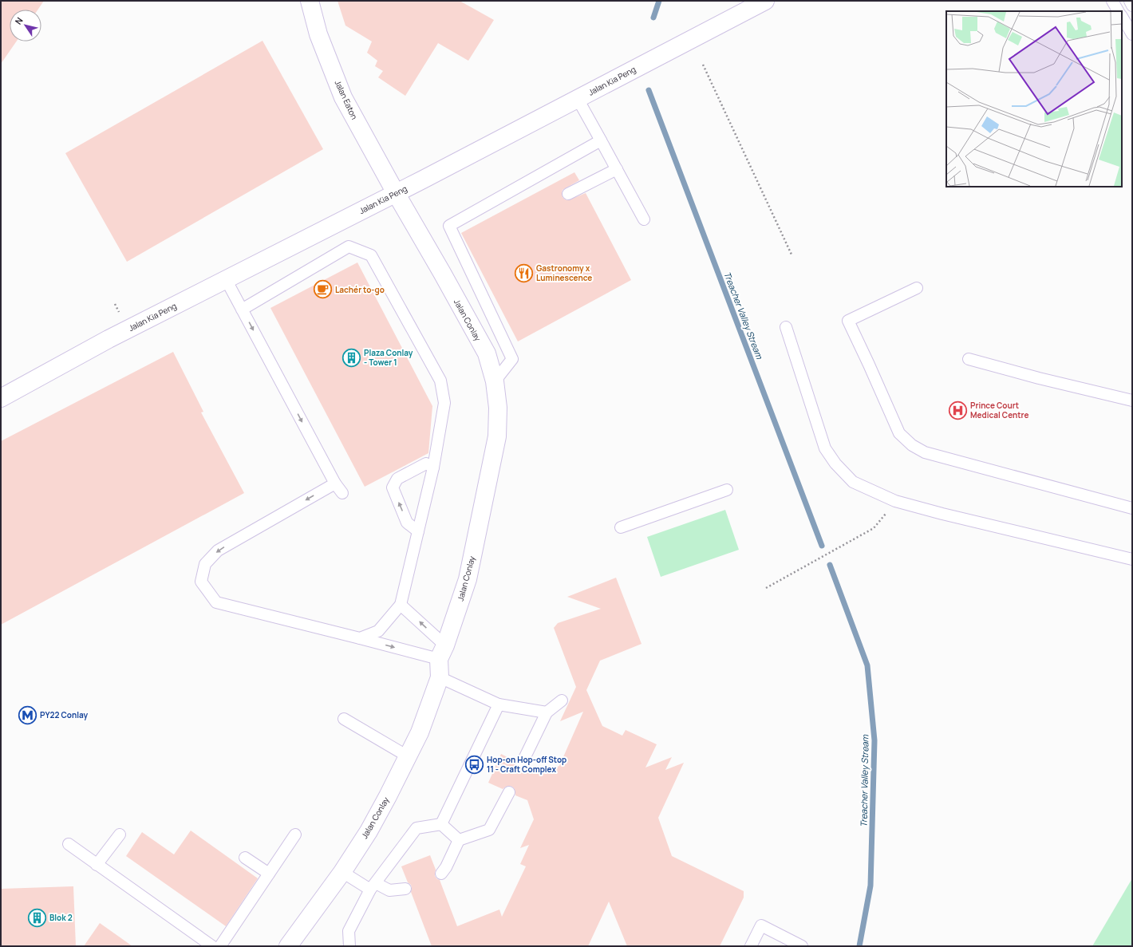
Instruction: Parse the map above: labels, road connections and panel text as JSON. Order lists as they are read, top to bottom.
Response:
{
  "streets": {
    "street": ["Jalan Kia Peng", "Jalan Eaton", "Jalan Conlay"]
  },
  "crossings": [
    ["Jalan Kia Peng", "Jalan Eaton"],
    ["Jalan Kia Peng", "Jalan Conlay"],
    ["Jalan Eaton", "Jalan Conlay"]
  ],
  "water": ["Treacher Valley Stream"],
  "places": {
    "restaurant": ["Gastronomy x Luminescence"],
    "cafe": ["Lachér to-go"],
    "building": ["Plaza Conlay - Tower 1", "Blok 2"],
    "hospital": ["Prince Court Medical Centre"],
    "metro station": ["PY22 Conlay"],
    "bus stop": ["Hop-on Hop-off Stop 11 - Craft Complex"]
  },
  "north": "top left"
}
